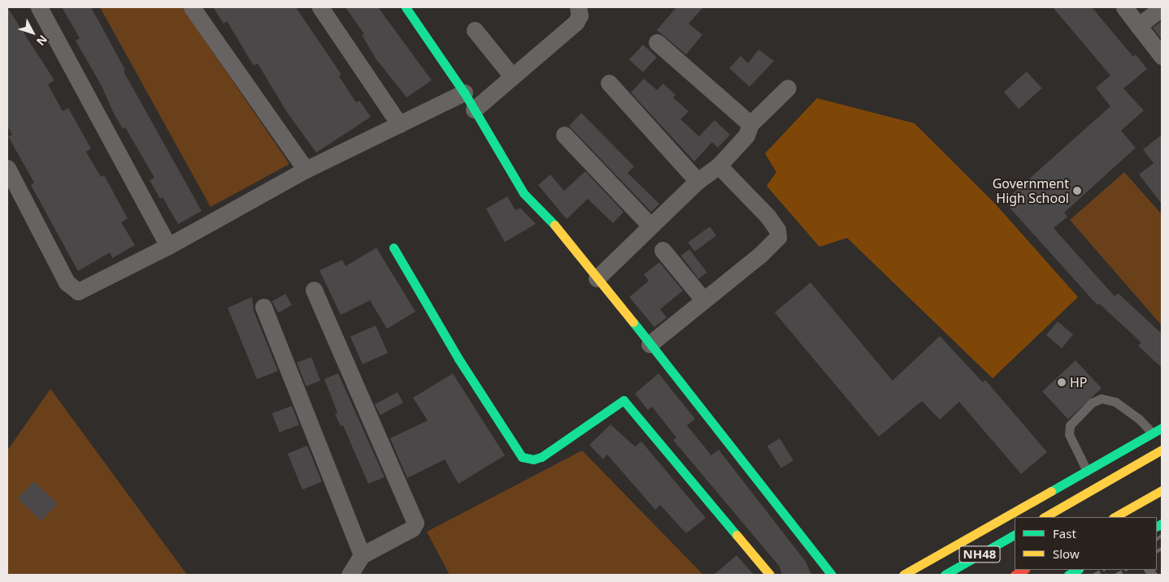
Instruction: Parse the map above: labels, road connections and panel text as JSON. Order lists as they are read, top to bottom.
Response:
{
  "streets": {
    "main road": ["NH48"]
  },
  "places": ["Government High School", "HP"],
  "legend": ["Fast", "Slow"],
  "north": "bottom right"
}
